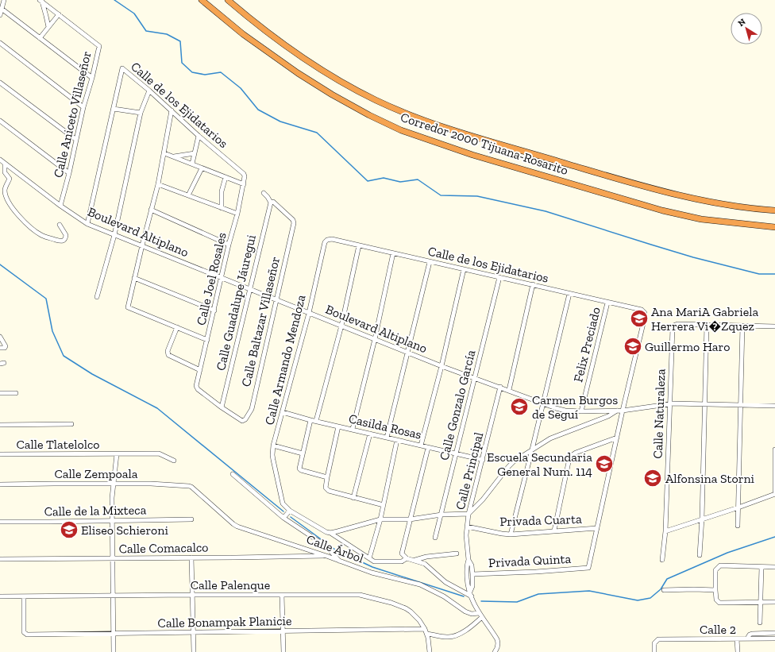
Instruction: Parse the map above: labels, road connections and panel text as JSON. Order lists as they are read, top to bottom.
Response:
{
  "streets": {
    "highway": ["Corredor 2000 Tijuana-Rosarito"],
    "street": [
      "Calle de los Ejidatarios",
      "Calle Aniceto Villaseñor",
      "Boulevard Altiplano",
      "Calle Joel Rosales",
      "Calle Guadalupe Jáuregui",
      "Calle Baltazar Villaseñor",
      "Felix Preciado",
      "Calle Armando Mendoza",
      "Calle Gonzalo García",
      "Calle Naturaleza",
      "Casilda Rosas",
      "Calle Tlatelolco",
      "Calle Principal",
      "Calle Zempoala",
      "Calle de la Mixteca",
      "Privada Cuarta",
      "Calle Comacalco",
      "Calle Árbol",
      "Privada Quinta",
      "Calle Palenque",
      "Calle Bonampak Planicie",
      "Calle 2"
    ]
  },
  "crossings": [
    ["Calle de los Ejidatarios", "Boulevard Altiplano"],
    ["Calle de los Ejidatarios", "Calle Joel Rosales"],
    ["Calle de los Ejidatarios", "Felix Preciado"],
    ["Calle de los Ejidatarios", "Calle Armando Mendoza"],
    ["Calle de los Ejidatarios", "Calle Gonzalo García"],
    ["Calle Aniceto Villaseñor", "Boulevard Altiplano"],
    ["Boulevard Altiplano", "Calle Joel Rosales"],
    ["Boulevard Altiplano", "Calle Guadalupe Jáuregui"],
    ["Boulevard Altiplano", "Calle Baltazar Villaseñor"],
    ["Boulevard Altiplano", "Felix Preciado"],
    ["Boulevard Altiplano", "Calle Armando Mendoza"],
    ["Boulevard Altiplano", "Calle Gonzalo García"],
    ["Boulevard Altiplano", "Calle Naturaleza"],
    ["Boulevard Altiplano", "Calle Principal"],
    ["Calle Joel Rosales", "Calle Guadalupe Jáuregui"],
    ["Calle Joel Rosales", "Calle Baltazar Villaseñor"],
    ["Calle Guadalupe Jáuregui", "Calle Baltazar Villaseñor"],
    ["Calle Armando Mendoza", "Casilda Rosas"],
    ["Calle Gonzalo García", "Casilda Rosas"],
    ["Casilda Rosas", "Calle Principal"],
    ["Calle Principal", "Privada Cuarta"],
    ["Calle Principal", "Calle Árbol"],
    ["Calle Principal", "Privada Quinta"],
    ["Calle Zempoala", "Calle Árbol"],
    ["Privada Cuarta", "Privada Quinta"],
    ["Calle Comacalco", "Calle Árbol"],
    ["Calle Palenque", "Calle Bonampak Planicie"]
  ],
  "places": {
    "school or university": [
      "Ana MariA Gabriela Herrera Vi�Zquez",
      "Guillermo Haro",
      "Carmen Burgos de Seguí",
      "Escuela Secundaria General Num. 114",
      "Alfonsina Storni",
      "Eliseo Schieroni"
    ]
  },
  "north": "top left"
}
